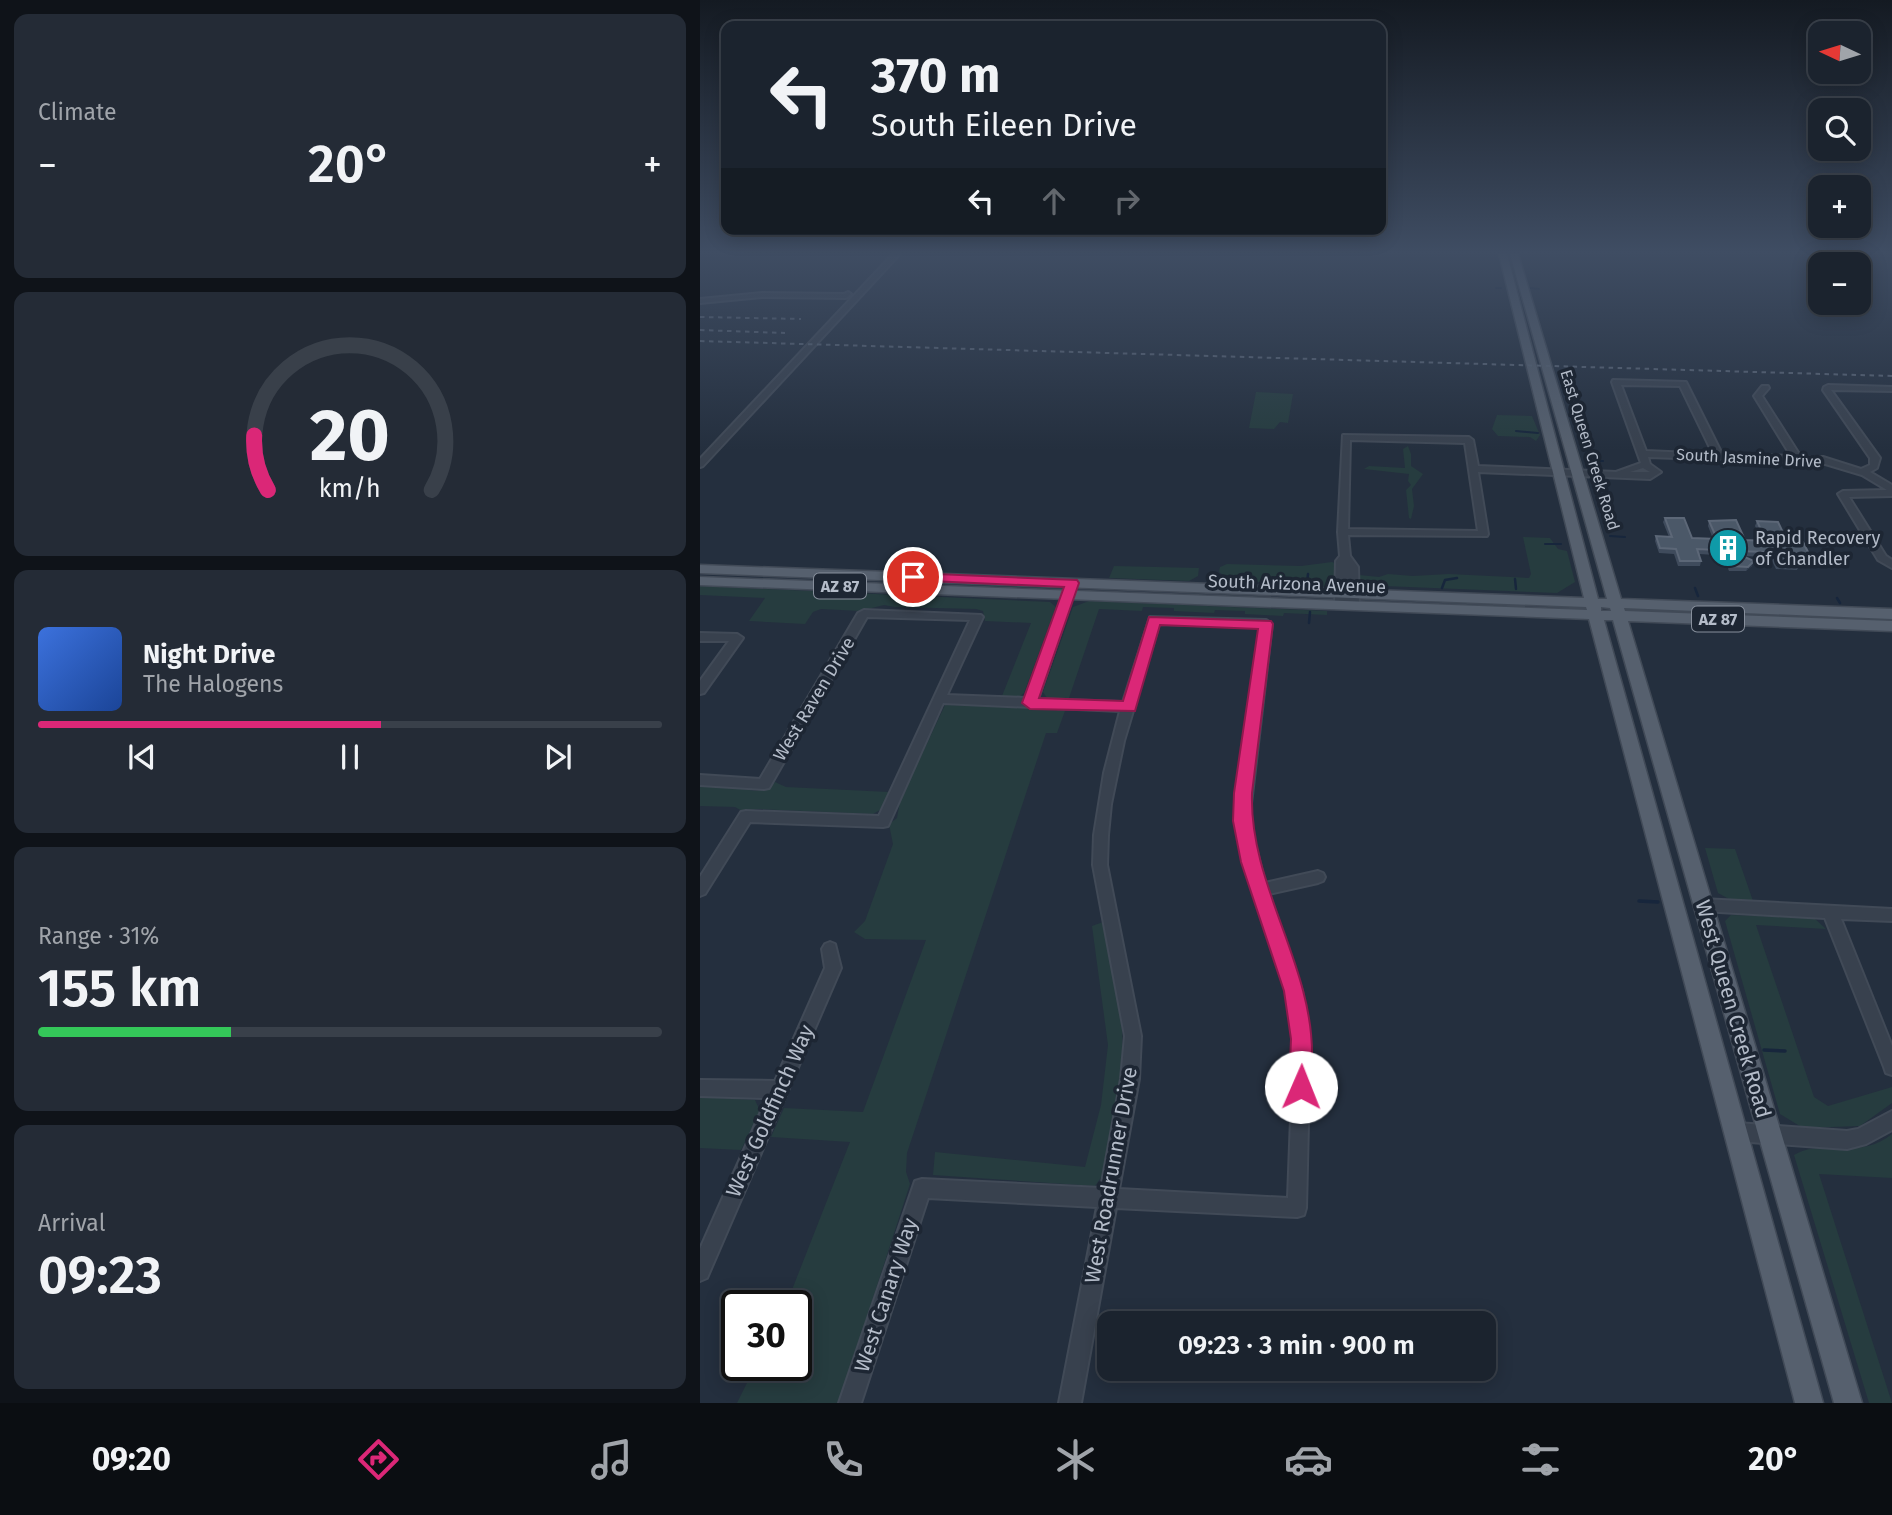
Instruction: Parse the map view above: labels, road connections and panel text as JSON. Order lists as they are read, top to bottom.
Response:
{
  "streets": {
    "main road": [
      "East Queen Creek Road",
      "South Arizona Avenue",
      "AZ 87",
      "West Queen Creek Road"
    ],
    "street": [
      "South Jasmine Drive",
      "West Raven Drive",
      "West Goldfinch Way",
      "West Roadrunner Drive",
      "West Canary Way"
    ]
  },
  "crossings": [
    ["East Queen Creek Road", "South Jasmine Drive"],
    ["East Queen Creek Road", "South Arizona Avenue"],
    ["East Queen Creek Road", "West Queen Creek Road"],
    ["South Arizona Avenue", "West Queen Creek Road"],
    ["West Roadrunner Drive", "West Canary Way"]
  ],
  "places": {
    "building": ["Rapid Recovery of Chandler"]
  },
  "north": "left",
  "page": {
    "tile": [
      "Climate",
      ["Range · 31%", "155 km"],
      ["Arrival", "09:23"]
    ],
    "map_buttons": ["+", "−"],
    "turn": ["370 m", "South Eileen Drive"],
    "heat": ["−", "20°", "+"],
    "song": ["Night Drive", "The Halogens"],
    "limit": "30",
    "trip": "09:23 · 3 min · 900 m",
    "tabs": ["09:20", "20°"],
    "gauge": ["20", "km/h"]
  }
}
